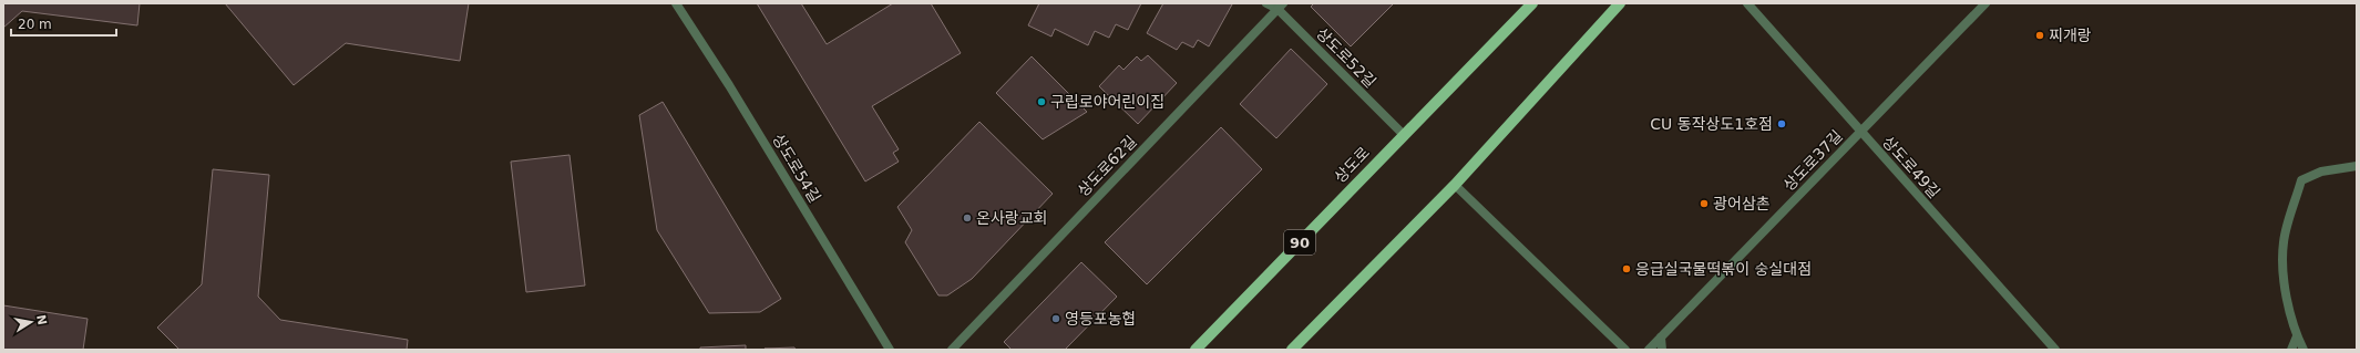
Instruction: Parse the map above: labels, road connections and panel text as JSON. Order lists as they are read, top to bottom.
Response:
{
  "streets": {
    "main road": ["상도로", "90"],
    "street": [
      "상도로52길",
      "상도로37길",
      "상도로62길",
      "상도로49길",
      "상도로54길"
    ]
  },
  "crossings": [
    ["상도로52길", "상도로"],
    ["상도로52길", "상도로62길"],
    ["상도로37길", "상도로49길"]
  ],
  "places": [
    "찌개랑",
    "구립로야어린이집",
    "CU 동작상도1호점",
    "광어삼촌",
    "온사랑교회",
    "응급실국물떡볶이 숭실대점",
    "영등포농협"
  ],
  "scale_bar": "20 m",
  "north": "right"
}
